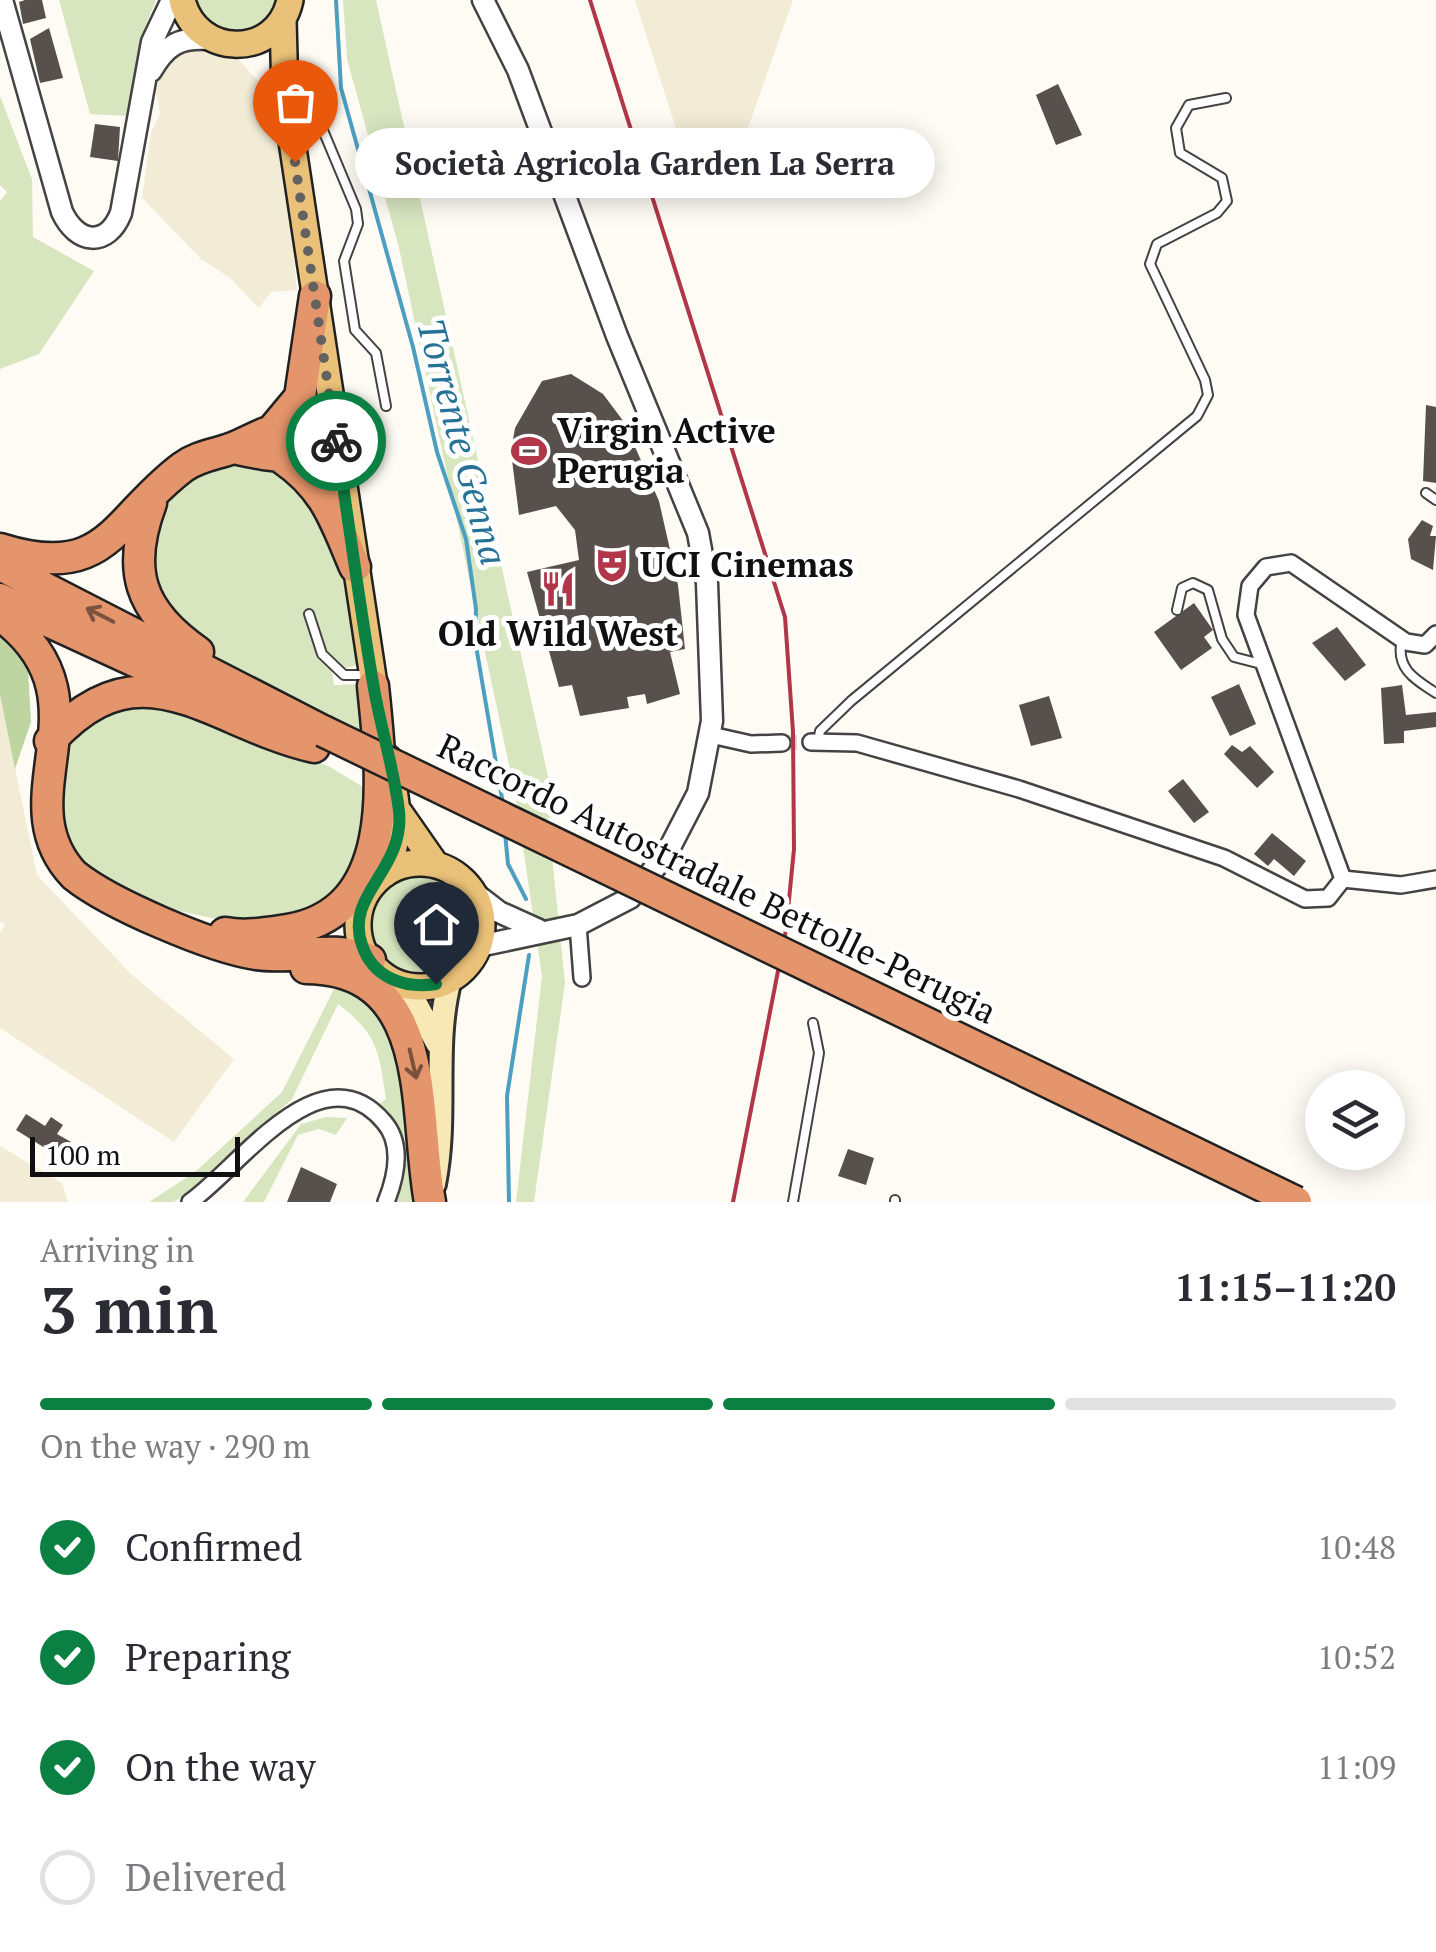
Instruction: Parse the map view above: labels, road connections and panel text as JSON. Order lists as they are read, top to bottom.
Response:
{
  "streets": {
    "highway": ["Raccordo Autostradale Bettolle-Perugia"]
  },
  "water": ["Torrente Genna"],
  "places": {
    "other": ["Società Agricola Garden La Serra"],
    "sports": ["Virgin Active Perugia"],
    "theatre": ["UCI Cinemas"],
    "restaurant": ["Old Wild West"]
  },
  "scale_bar": "100 m",
  "page": {
    "bubble": "Società Agricola Garden La Serra",
    "scale": "100 m",
    "heading": ["3 min", "Arriving in", "11:15–11:20"],
    "bar": "On the way · 290 m",
    "list": [
      ["Confirmed", "10:48"],
      ["Preparing", "10:52"],
      ["On the way", "11:09"],
      "Delivered"
    ]
  }
}
